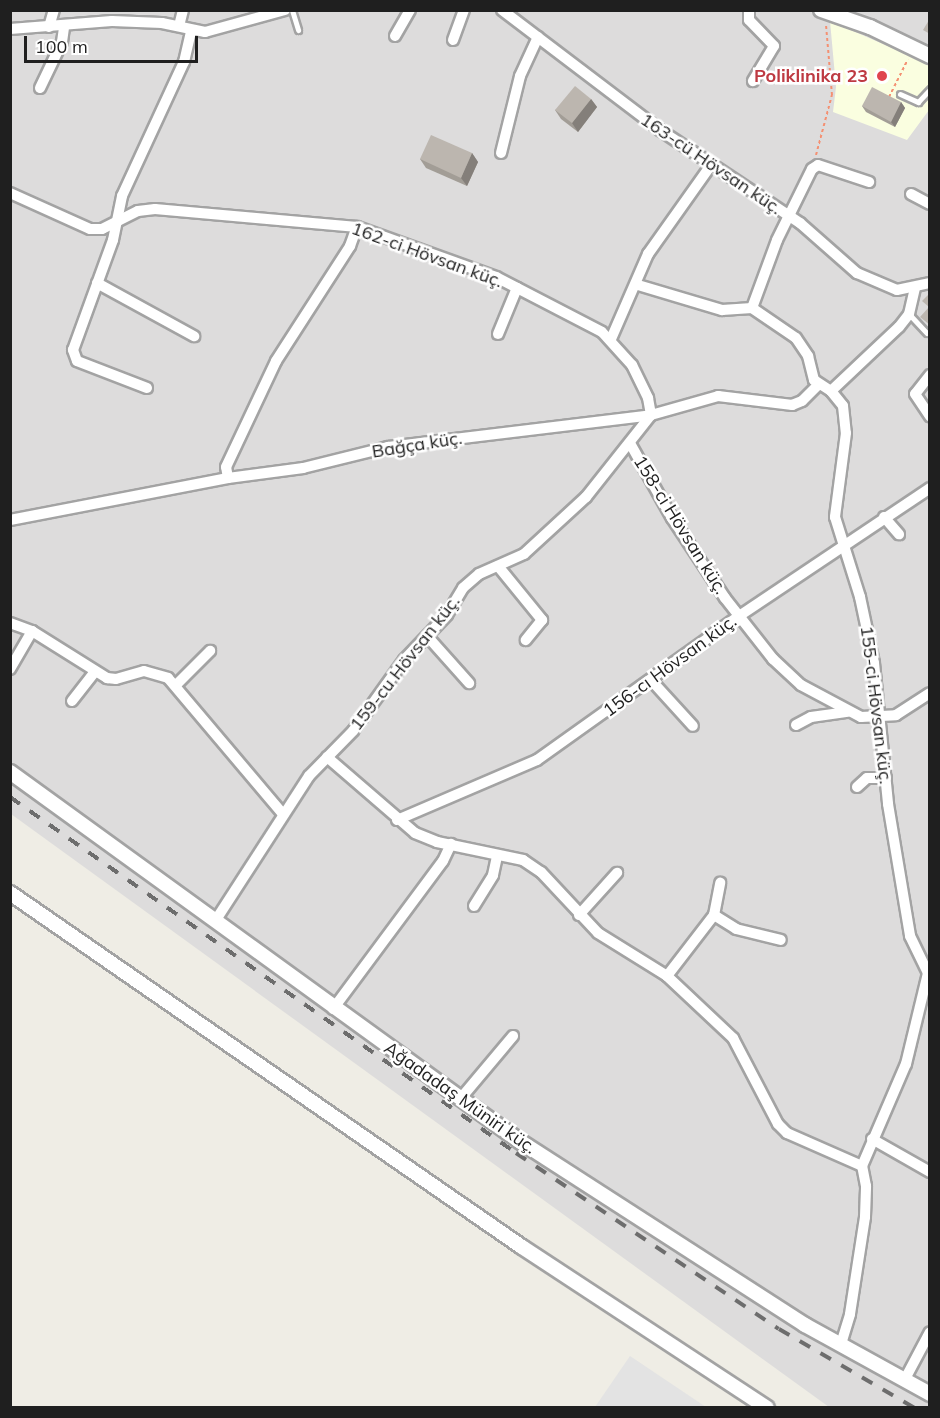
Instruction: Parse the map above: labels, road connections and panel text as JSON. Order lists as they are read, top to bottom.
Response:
{
  "streets": {
    "street": [
      "163-cü Hövsan küç.",
      "162-ci Hövsan küç.",
      "Bağça küç.",
      "158-ci Hövsan küç.",
      "159-cu Hövsan küç.",
      "156-cı Hövsan küç.",
      "155-ci Hövsan küç.",
      "Ağadadaş Müniri küç."
    ]
  },
  "crossings": [
    ["162-ci Hövsan küç.", "Bağça küç."],
    ["162-ci Hövsan küç.", "159-cu Hövsan küç."],
    ["Bağça küç.", "159-cu Hövsan küç."],
    ["158-ci Hövsan küç.", "159-cu Hövsan küç."],
    ["158-ci Hövsan küç.", "156-cı Hövsan küç."],
    ["158-ci Hövsan küç.", "155-ci Hövsan küç."],
    ["159-cu Hövsan küç.", "Ağadadaş Müniri küç."],
    ["156-cı Hövsan küç.", "155-ci Hövsan küç."]
  ],
  "places": ["Poliklinika 23"],
  "scale_bar": "100 m"
}
